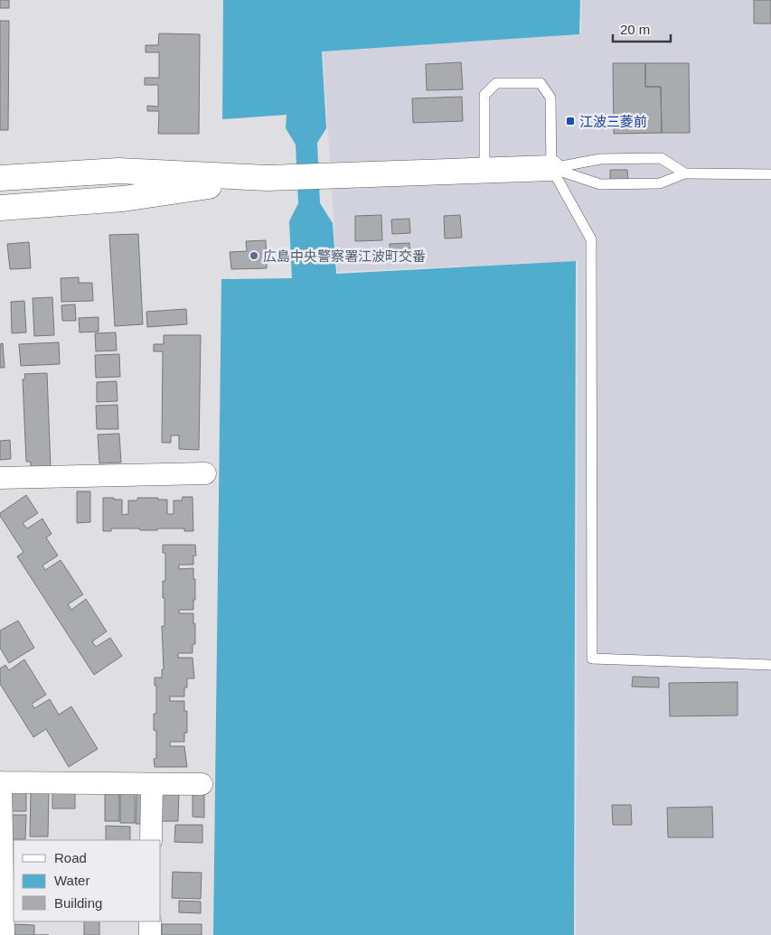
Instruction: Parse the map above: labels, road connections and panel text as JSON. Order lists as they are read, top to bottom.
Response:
{
  "places": {
    "transit": ["江波三菱前"],
    "other": ["広島中央警察署江波町交番"]
  },
  "legend": ["Road", "Water", "Building"],
  "scale_bar": "20 m"
}
